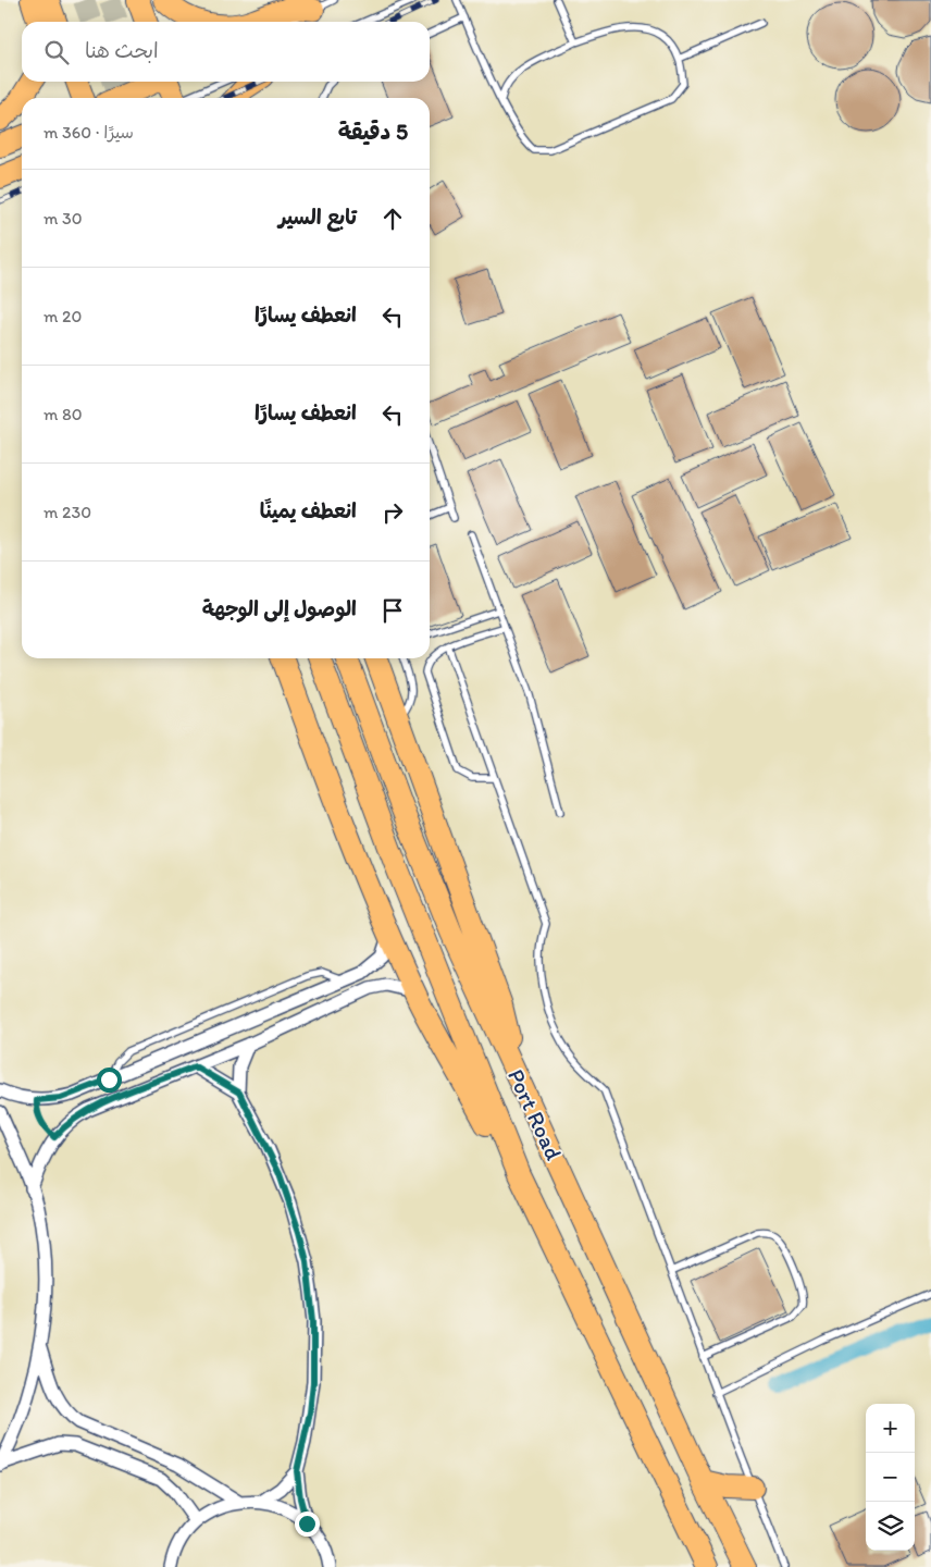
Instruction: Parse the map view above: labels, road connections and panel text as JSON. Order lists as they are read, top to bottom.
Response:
{
  "streets": {
    "highway": ["Port Road"]
  },
  "page": {
    "search": "ابحث هنا",
    "heading": ["5 دقيقة", "سيرًا · 360 m"],
    "list": [
      ["تابع السير", "30 m"],
      ["انعطف يسارًا", "20 m"],
      ["انعطف يسارًا", "80 m"],
      ["انعطف يمينًا", "230 m"],
      "الوصول إلى الوجهة"
    ],
    "map_buttons": ["+", "−"]
  }
}
